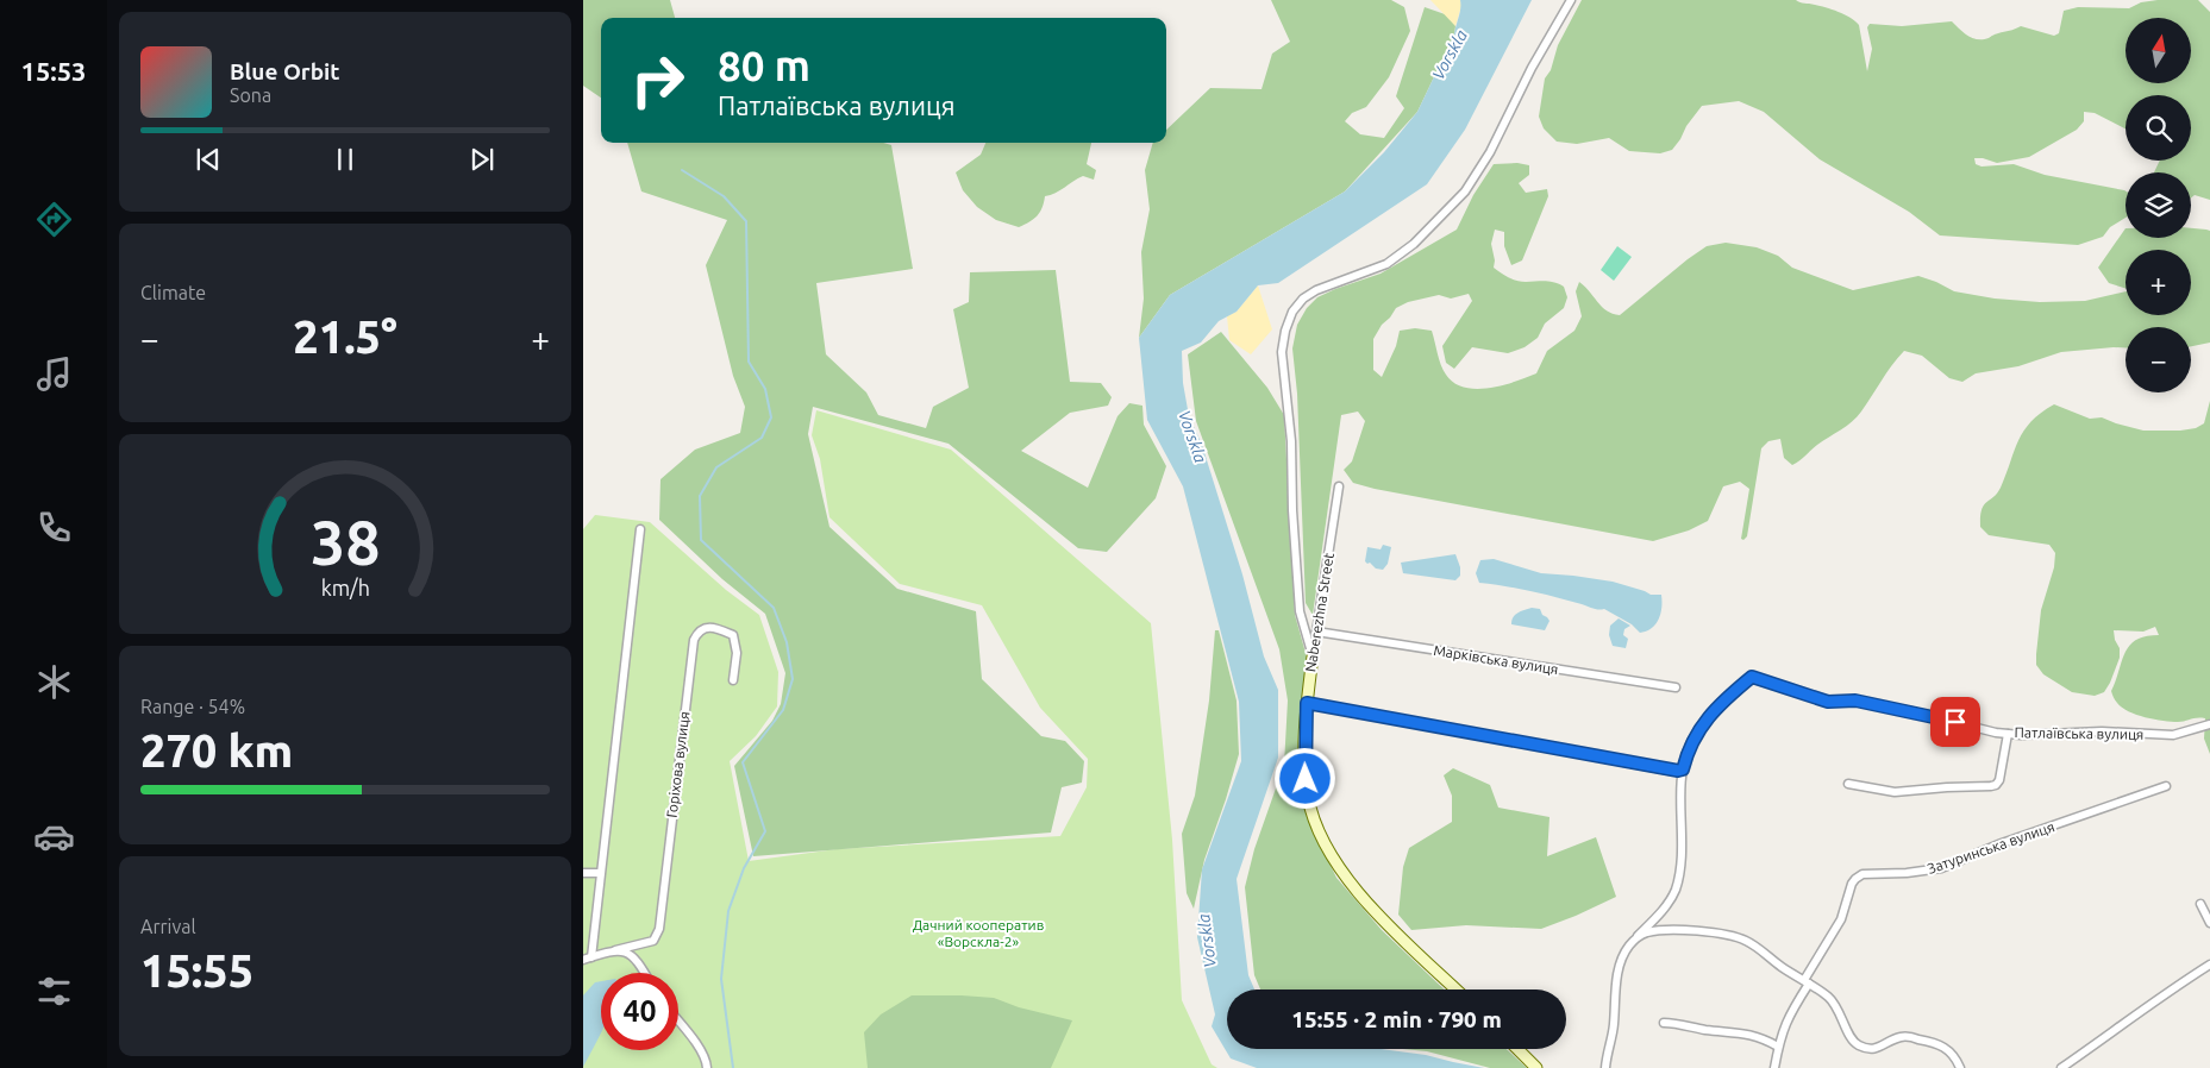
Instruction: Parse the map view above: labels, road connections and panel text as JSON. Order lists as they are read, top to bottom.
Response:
{
  "streets": {
    "street": [
      "Naberezhna Street",
      "Марківська вулиця",
      "Патлаївська вулиця",
      "Горіхова вулиця",
      "Затуринська вулиця"
    ]
  },
  "crossings": [
    ["Naberezhna Street", "Марківська вулиця"]
  ],
  "water": ["Vorskla"],
  "parks": ["Дачний кооператив «Ворскла-2»"],
  "north": "top",
  "page": {
    "tabs": "15:53",
    "map_buttons": ["+", "−"],
    "turn": ["80 m", "Патлаївська вулиця"],
    "song": ["Blue Orbit", "Sona"],
    "tile": [
      "Climate",
      ["Range · 54%", "270 km"],
      ["Arrival", "15:55"]
    ],
    "heat": ["−", "21.5°", "+"],
    "limit": "40",
    "trip": "15:55 · 2 min · 790 m",
    "gauge": ["38", "km/h"]
  }
}
